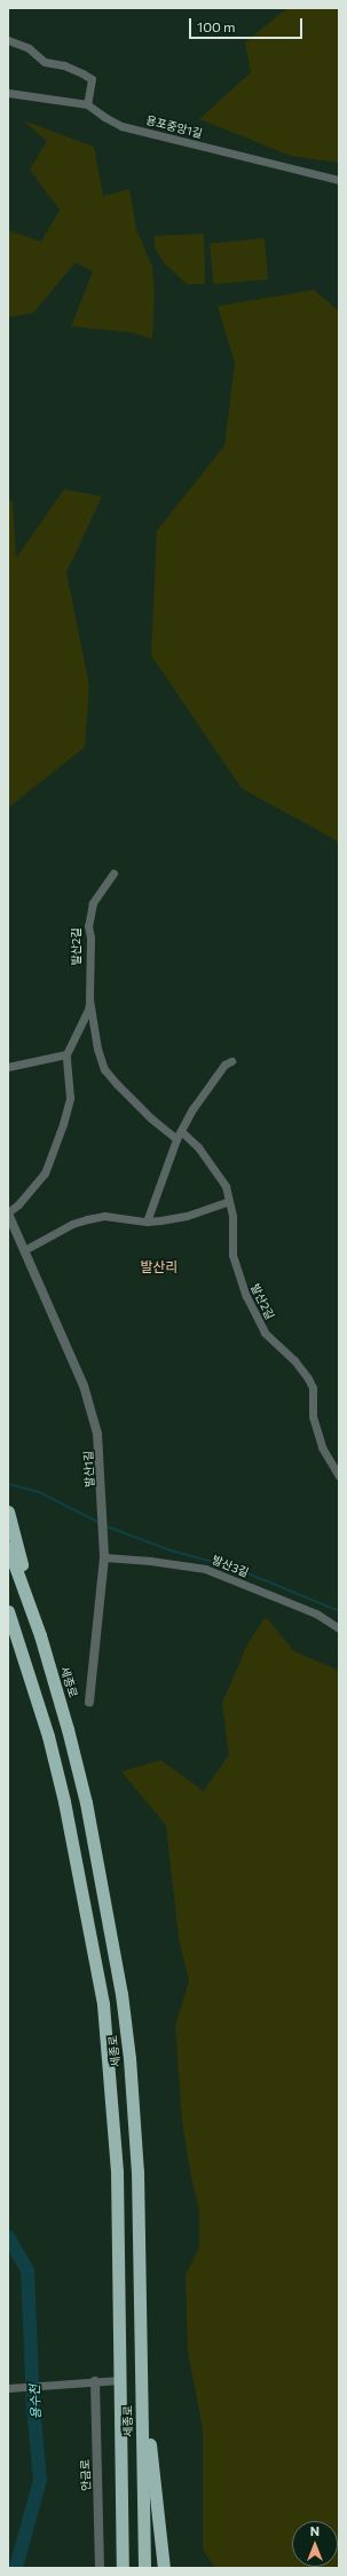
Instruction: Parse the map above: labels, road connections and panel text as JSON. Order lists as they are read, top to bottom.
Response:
{
  "streets": {
    "highway": ["세종로"],
    "street": [
      "용포중앙1길",
      "발산2길",
      "발산1길",
      "발산3길",
      "안금로"
    ]
  },
  "crossings": [
    ["발산2길", "발산1길"],
    ["발산1길", "발산3길"]
  ],
  "districts": ["발산리"],
  "water": ["용수천"],
  "scale_bar": "100 m",
  "north": "top"
}
